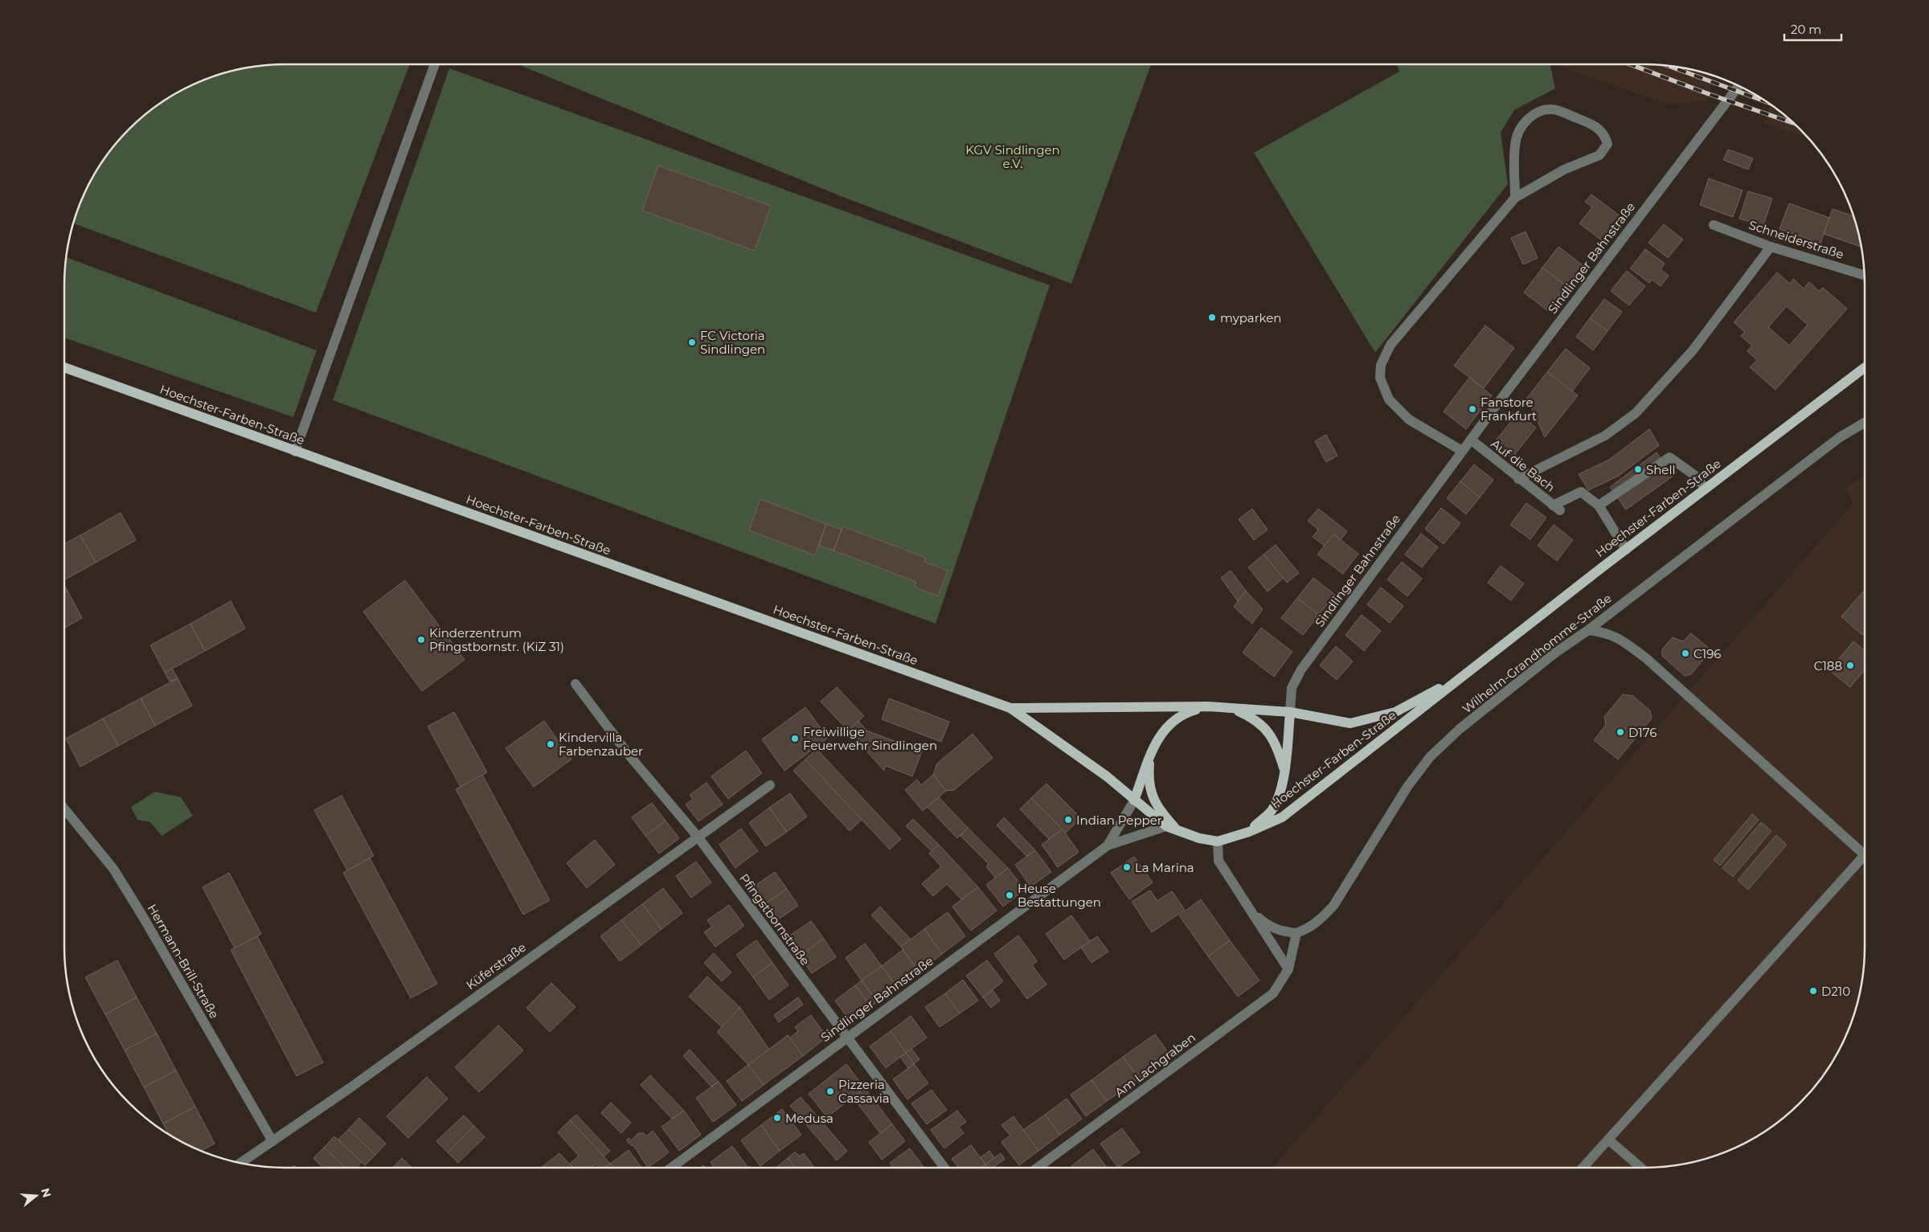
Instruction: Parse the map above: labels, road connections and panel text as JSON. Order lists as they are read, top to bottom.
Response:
{
  "streets": {
    "main road": ["Hoechster-Farben-Straße"],
    "street": [
      "Schneiderstraße",
      "Sindlinger Bahnstraße",
      "Auf die Bach",
      "Wilhelm-Grandhomme-Straße",
      "Pfingstbornstraße",
      "Hermann-Brill-Straße",
      "Küferstraße",
      "Am Lachgraben"
    ]
  },
  "crossings": [
    ["Sindlinger Bahnstraße", "Hoechster-Farben-Straße"],
    ["Sindlinger Bahnstraße", "Auf die Bach"],
    ["Sindlinger Bahnstraße", "Pfingstbornstraße"],
    ["Pfingstbornstraße", "Küferstraße"],
    ["Hermann-Brill-Straße", "Küferstraße"]
  ],
  "parks": ["KGV Sindlingen e.V."],
  "places": [
    "myparken",
    "FC Victoria Sindlingen",
    "Fanstore Frankfurt",
    "Shell",
    "Kinderzentrum Pfingstbornstr. (KiZ 31)",
    "C196",
    "C188",
    "D176",
    "Freiwillige Feuerwehr Sindlingen",
    "Kindervilla Farbenzauber",
    "Indian Pepper",
    "La Marina",
    "Heuse Bestattungen",
    "D210",
    "Pizzeria Cassavia",
    "Medusa"
  ],
  "scale_bar": "20 m",
  "north": "right"
}
